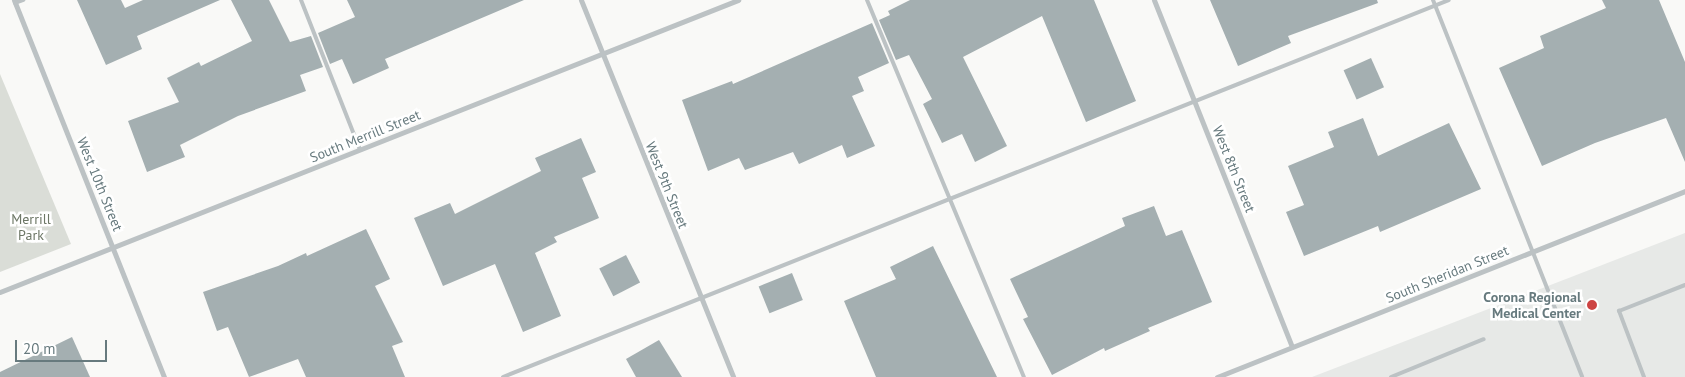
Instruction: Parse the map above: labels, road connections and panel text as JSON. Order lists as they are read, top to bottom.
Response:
{
  "streets": {
    "street": [
      "South Merrill Street",
      "West 8th Street",
      "West 10th Street",
      "West 9th Street",
      "South Sheridan Street"
    ]
  },
  "crossings": [
    ["South Merrill Street", "West 10th Street"],
    ["South Merrill Street", "West 9th Street"],
    ["West 8th Street", "South Sheridan Street"]
  ],
  "parks": ["Merrill Park"],
  "places": ["Corona Regional Medical Center"],
  "scale_bar": "20 m"
}
